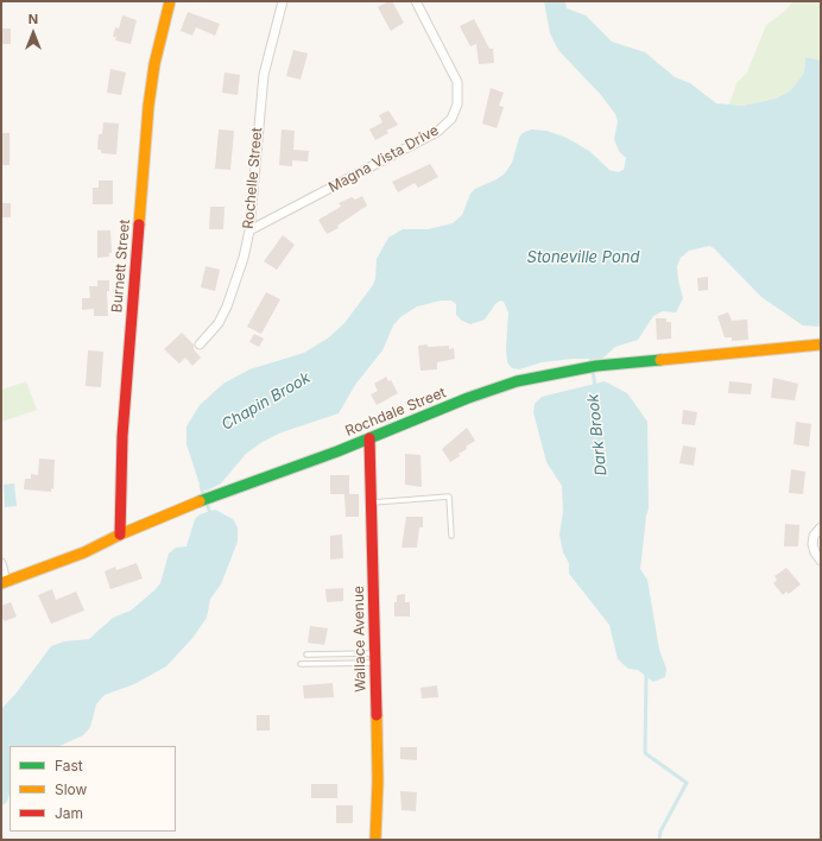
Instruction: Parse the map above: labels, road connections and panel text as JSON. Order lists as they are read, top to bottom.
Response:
{
  "streets": {
    "street": [
      "Magna Vista Drive",
      "Rochelle Street",
      "Burnett Street",
      "Rochdale Street",
      "Wallace Avenue"
    ]
  },
  "crossings": [
    ["Magna Vista Drive", "Rochelle Street"],
    ["Burnett Street", "Rochdale Street"],
    ["Rochdale Street", "Wallace Avenue"]
  ],
  "water": ["Stoneville Pond", "Chapin Brook", "Dark Brook"],
  "legend": ["Fast", "Slow", "Jam"],
  "north": "top"
}
